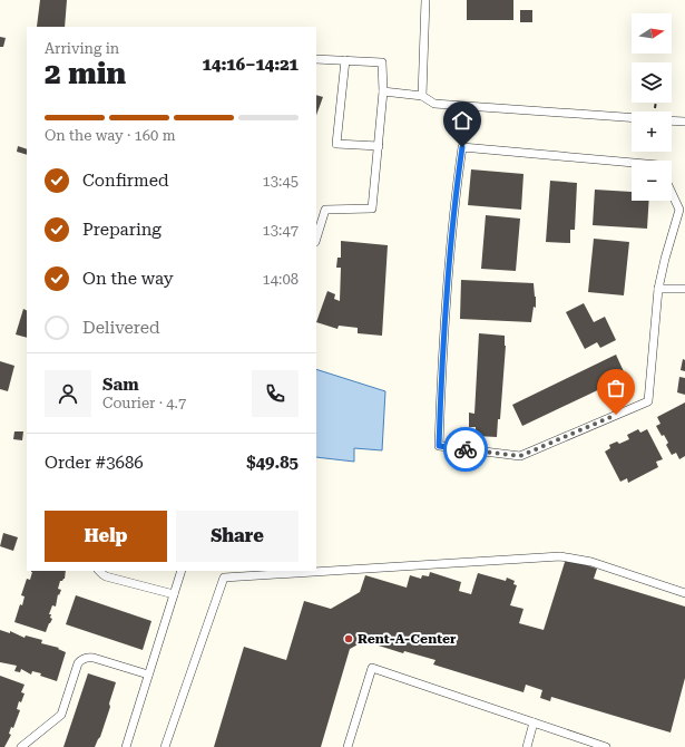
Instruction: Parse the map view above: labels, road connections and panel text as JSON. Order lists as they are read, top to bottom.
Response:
{
  "places": ["Rent-A-Center"],
  "north": "right",
  "page": {
    "map_buttons": ["+", "−"],
    "heading": ["2 min", "Arriving in", "14:16–14:21"],
    "panel": [
      "Sam",
      "Courier · 4.7",
      "Order #3686",
      "$49.85"
    ],
    "bar": "On the way · 160 m",
    "list": [
      ["Confirmed", "13:45"],
      ["Preparing", "13:47"],
      ["On the way", "14:08"],
      "Delivered"
    ],
    "buttons": ["Help", "Share"]
  }
}
